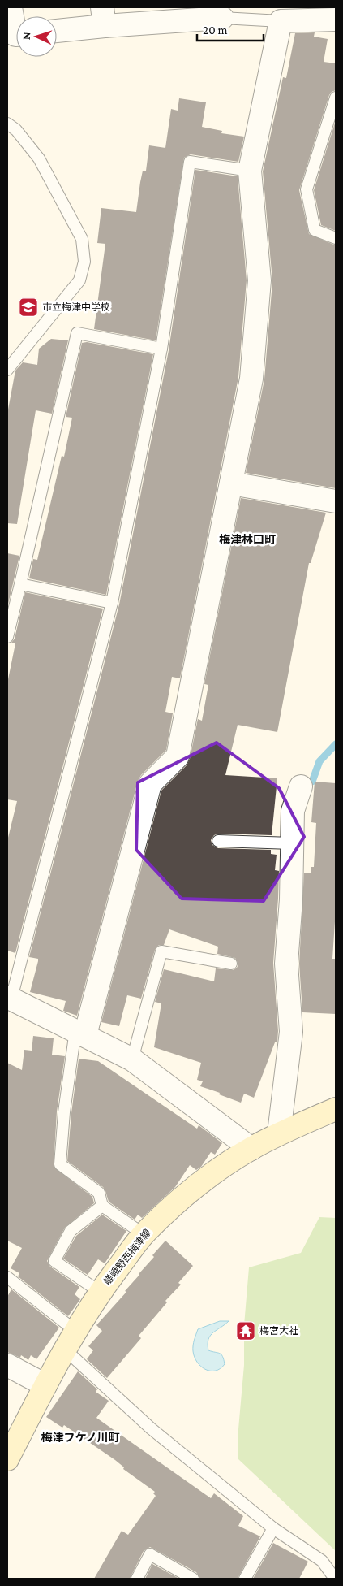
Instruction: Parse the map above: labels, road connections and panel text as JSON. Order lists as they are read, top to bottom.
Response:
{
  "streets": {
    "main road": ["嵯峨野西梅津線"]
  },
  "districts": ["梅津林口町", "梅津フケノ川町"],
  "places": {
    "school or university": ["市立梅津中学校"],
    "temple": ["梅宮大社"]
  },
  "scale_bar": "20 m",
  "north": "left"
}
